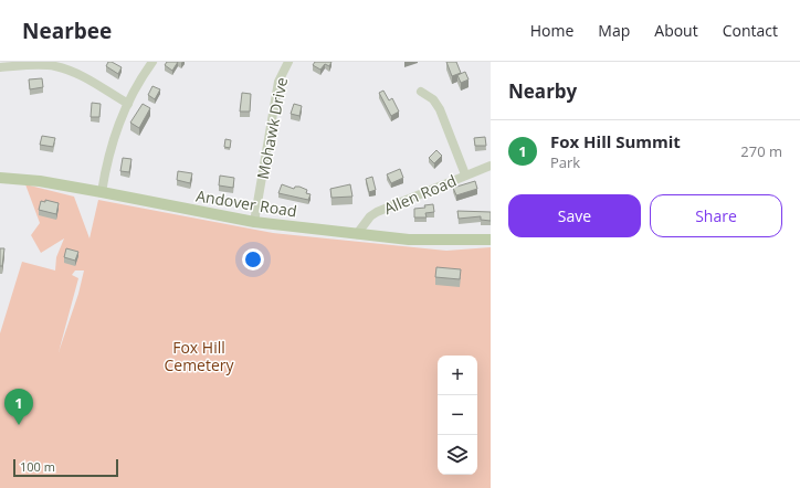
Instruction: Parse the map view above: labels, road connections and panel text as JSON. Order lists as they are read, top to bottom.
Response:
{
  "streets": {
    "main road": ["Andover Road"],
    "street": ["Mohawk Drive", "Allen Road"]
  },
  "crossings": [
    ["Mohawk Drive", "Andover Road"],
    ["Allen Road", "Andover Road"]
  ],
  "parks": ["Fox Hill Cemetery"],
  "scale_bar": "100 m",
  "page": {
    "header": "Nearbee",
    "nav": [
      "Home",
      "Map",
      "About",
      "Contact"
    ],
    "heading": "Nearby",
    "list": [
      {
        "mark": "1",
        "name": "Fox Hill Summit",
        "note": "Park",
        "value": "270 m"
      }
    ],
    "buttons": ["Save", "Share"],
    "map_buttons": ["+", "−"],
    "pins": "1",
    "scale": "100 m"
  }
}
